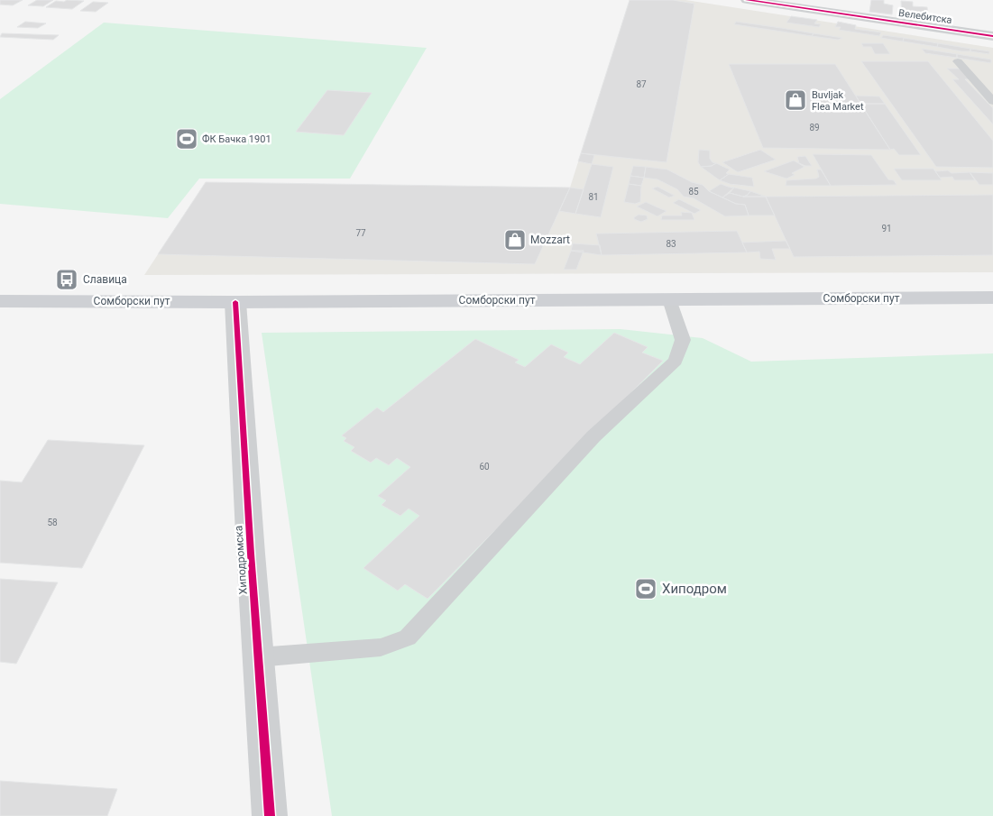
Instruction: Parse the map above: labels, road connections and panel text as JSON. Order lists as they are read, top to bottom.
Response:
{
  "streets": {
    "main road": ["Сомборски пут"],
    "street": ["Велебитска", "Хиподромска"]
  },
  "crossings": [
    ["Сомборски пут", "Хиподромска"]
  ],
  "places": {
    "shop": ["Buvljak Flea Market", "Mozzart"],
    "sports": ["ФК Бачка 1901", "Хиподром"],
    "bus stop": ["Славица"]
  },
  "house_numbers": [
    "87",
    "89",
    "85",
    "81",
    "91",
    "77",
    "83",
    "60",
    "58"
  ]
}
